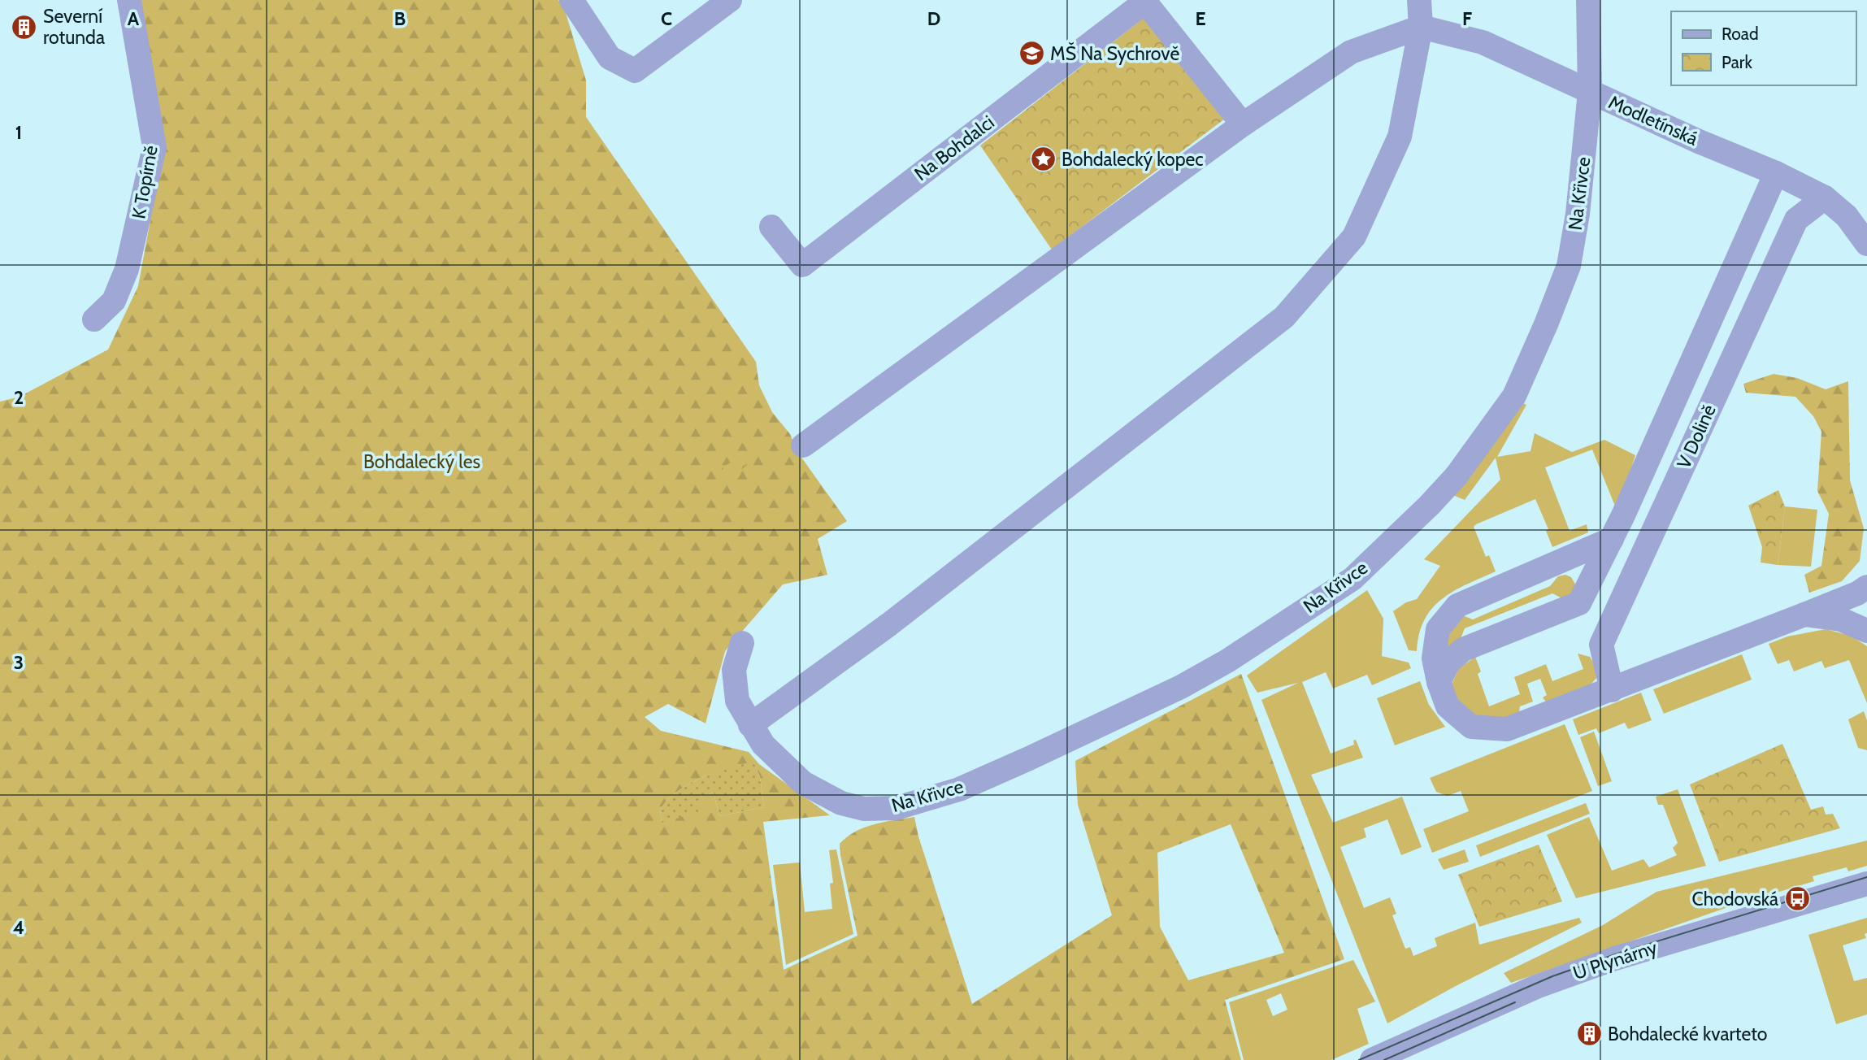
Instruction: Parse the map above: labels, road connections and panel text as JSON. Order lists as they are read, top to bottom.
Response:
{
  "streets": {
    "street": [
      "Modletínská",
      "Na Bohdalci",
      "K Topírně",
      "Na Křivce",
      "V Dolině",
      "U Plynárny"
    ]
  },
  "crossings": [
    ["Modletínská", "Na Křivce"],
    ["Modletínská", "V Dolině"]
  ],
  "parks": ["Bohdalecký les"],
  "places": {
    "building": ["Severní rotunda", "Bohdalecké kvarteto"],
    "school or university": ["MŠ Na Sychrově"],
    "place": ["Bohdalecký kopec"],
    "bus stop": ["Chodovská"]
  },
  "legend": ["Road", "Park"],
  "grid": {
    "columns": [
      "A",
      "B",
      "C",
      "D",
      "E",
      "F"
    ],
    "rows": [
      "1",
      "2",
      "3",
      "4"
    ]
  }
}
